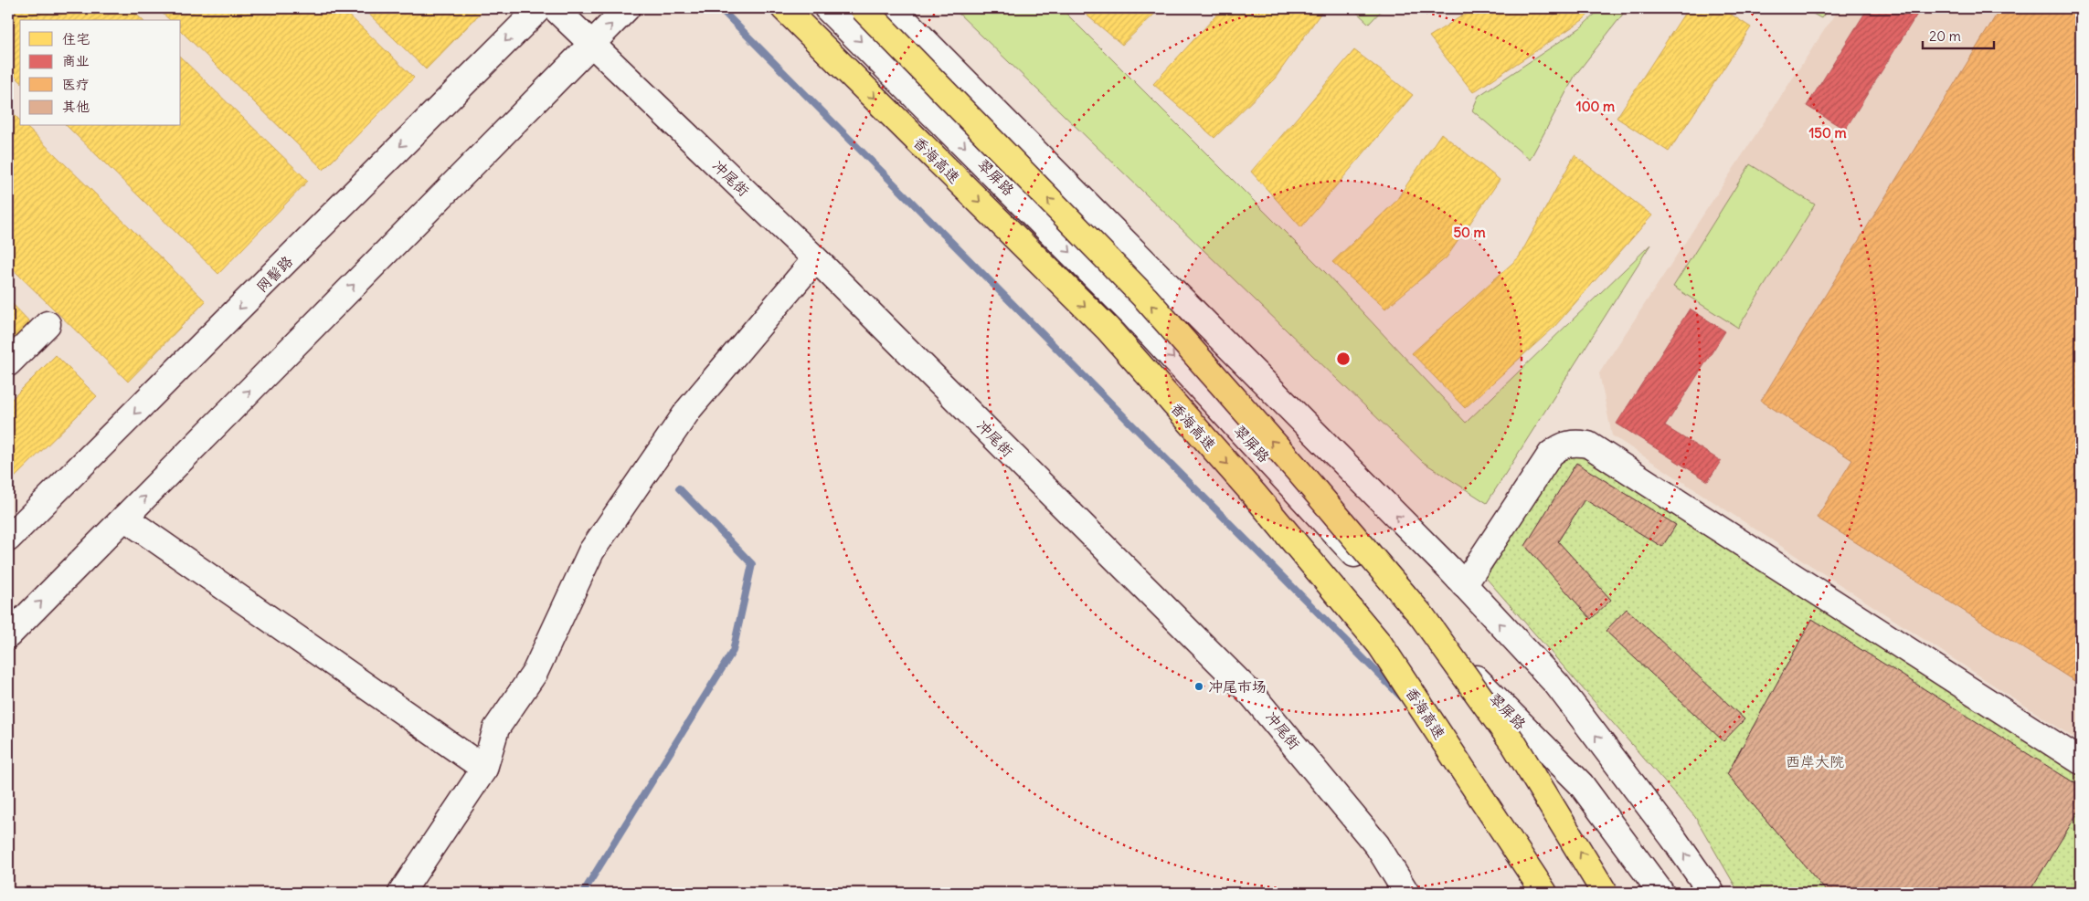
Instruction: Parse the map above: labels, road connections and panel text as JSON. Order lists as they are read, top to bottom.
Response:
{
  "streets": {
    "highway": ["香海高速"],
    "main road": ["翠屏路", "冲尾街", "网髻路"]
  },
  "parks": ["西岸大院"],
  "places": ["冲尾市场"],
  "legend": [
    "住宅",
    "商业",
    "医疗",
    "其他"
  ],
  "scale_bar": "20 m",
  "rings": ["100 m", "150 m", "50 m"]
}
